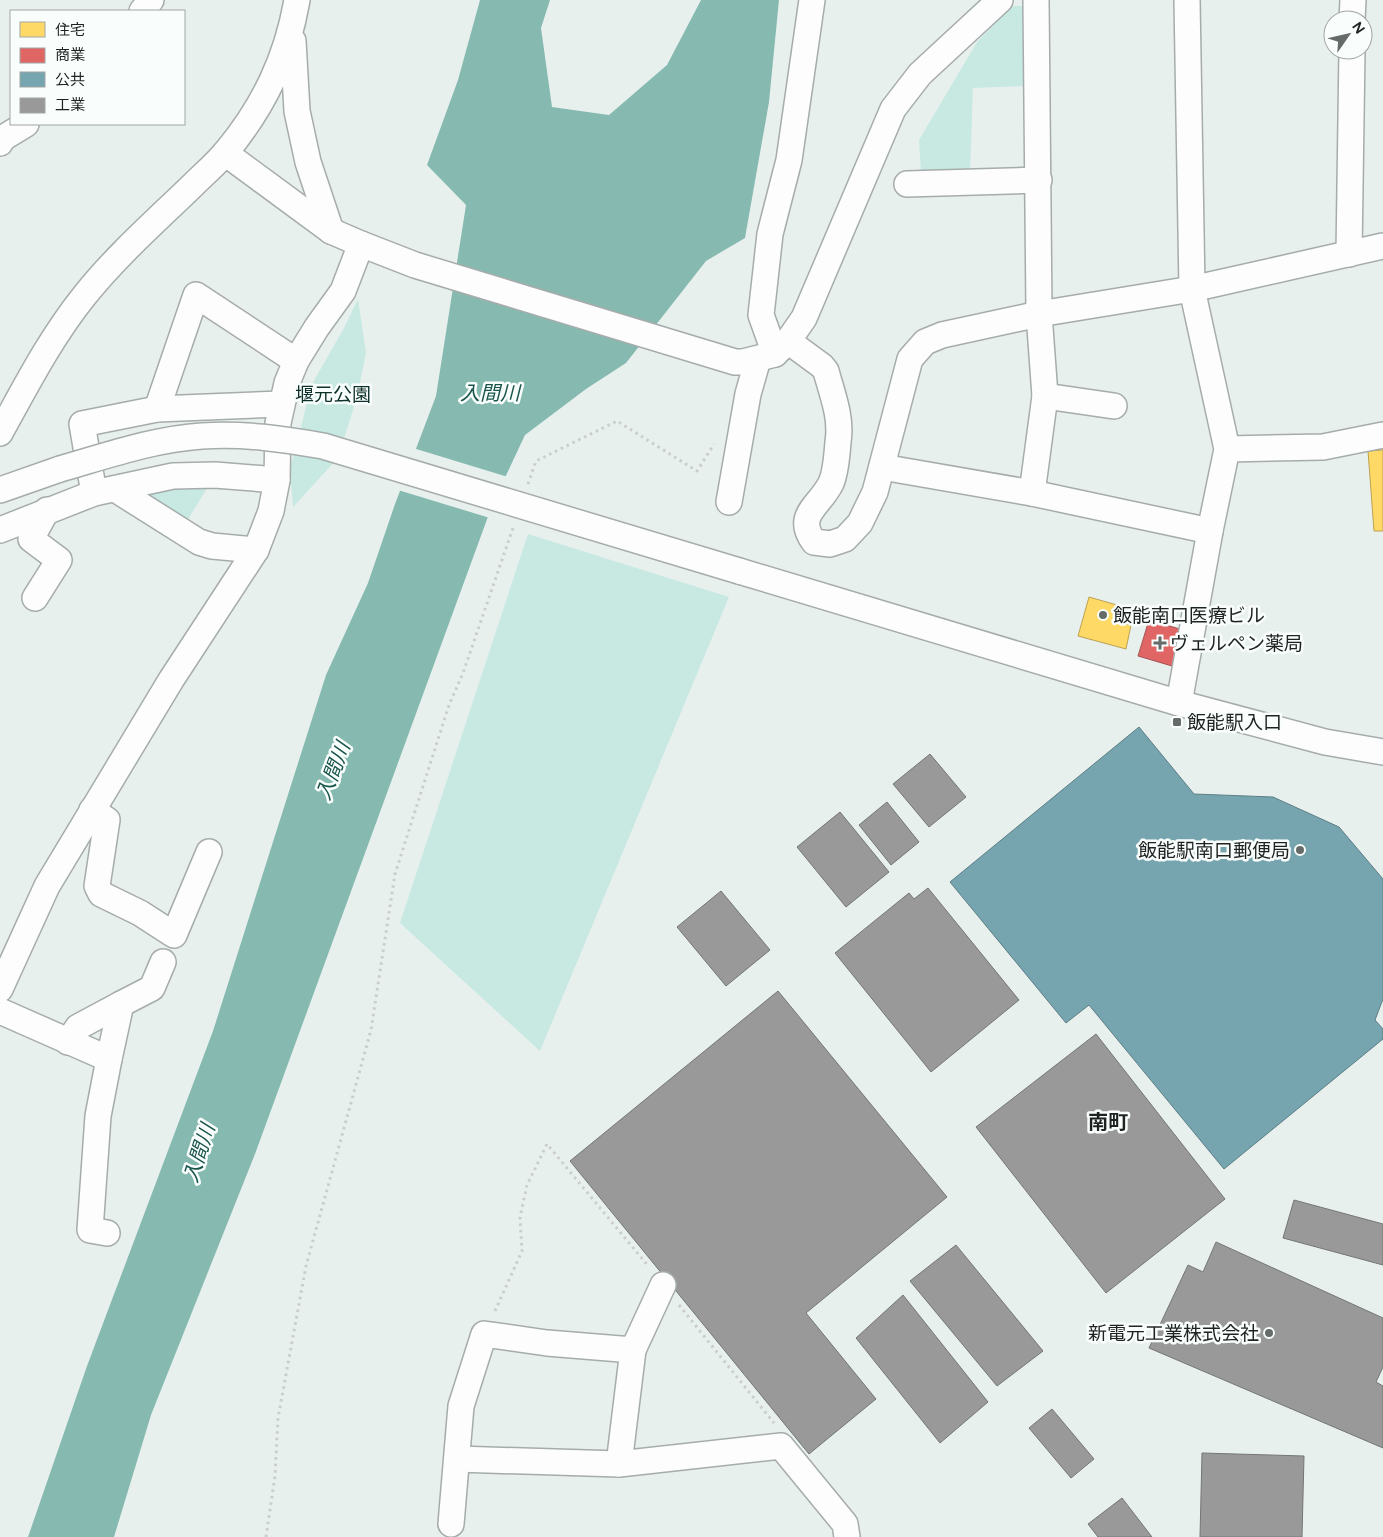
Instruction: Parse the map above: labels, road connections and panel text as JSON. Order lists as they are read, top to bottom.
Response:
{
  "districts": ["南町"],
  "water": ["入間川"],
  "parks": ["堰元公園"],
  "places": {
    "other": ["飯能南口医療ビル", "飯能駅南口郵便局", "新電元工業株式会社"],
    "health": ["ヴェルペン薬局"],
    "transit": ["飯能駅入口"]
  },
  "legend": [
    "住宅",
    "商業",
    "公共",
    "工業"
  ],
  "north": "top right"
}
